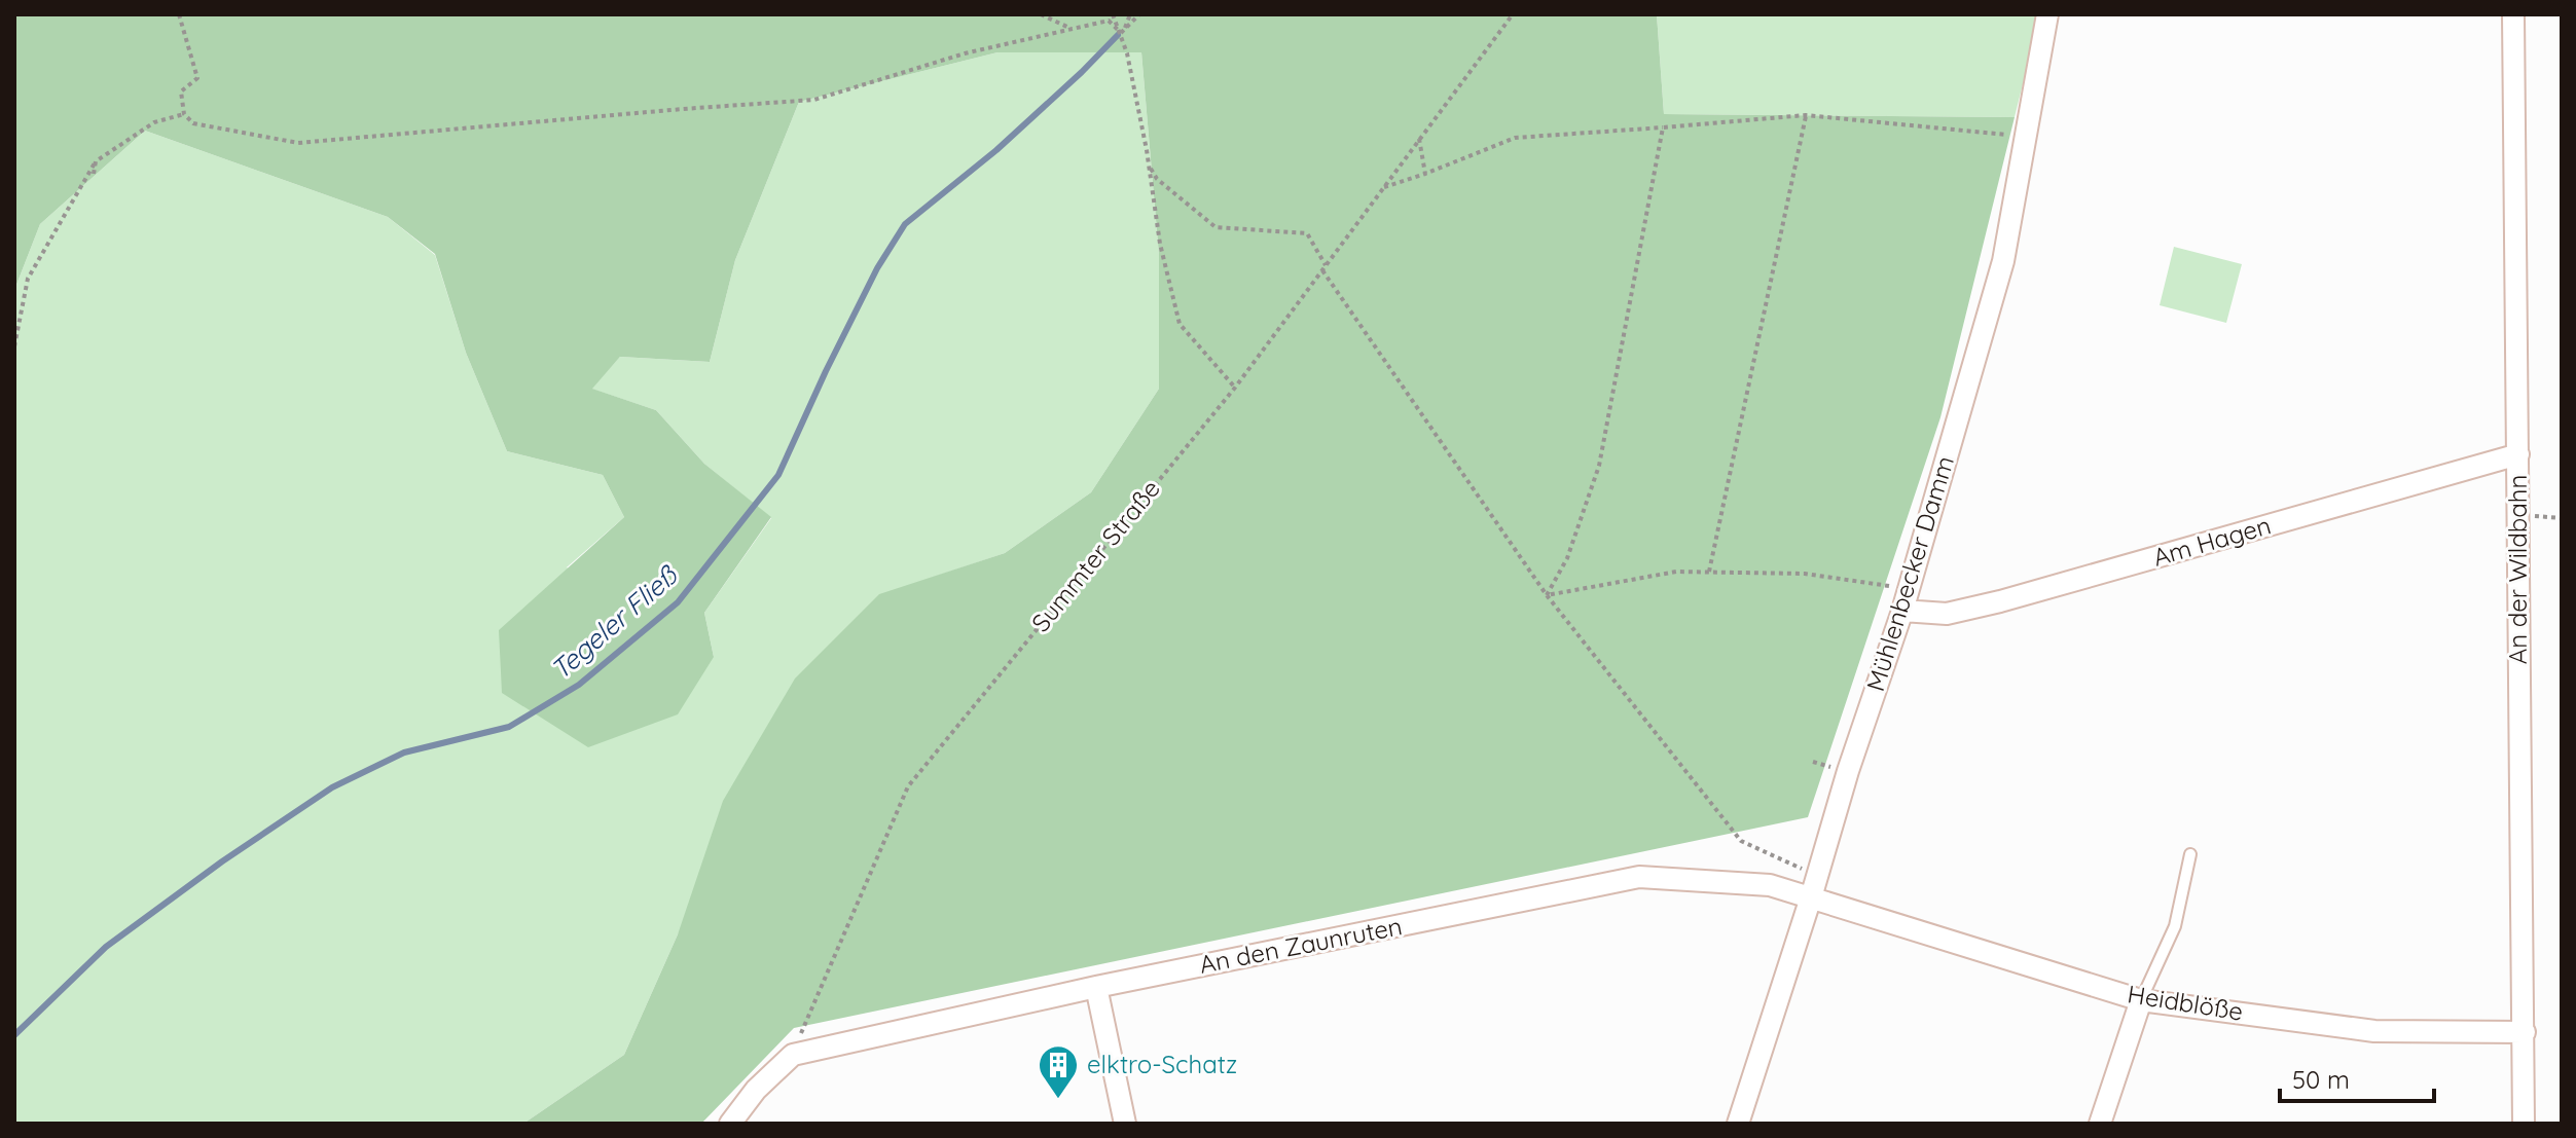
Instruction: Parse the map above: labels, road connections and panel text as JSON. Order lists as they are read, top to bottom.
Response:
{
  "streets": {
    "street": [
      "Am Hagen",
      "An der Wildbahn",
      "Mühlenbecker Damm",
      "An den Zaunruten",
      "Heidblöße"
    ],
    "path": ["Summter Straße"]
  },
  "crossings": [
    ["Am Hagen", "An der Wildbahn"],
    ["Am Hagen", "Mühlenbecker Damm"],
    ["Summter Straße", "An den Zaunruten"],
    ["An der Wildbahn", "Heidblöße"],
    ["Mühlenbecker Damm", "An den Zaunruten"],
    ["Mühlenbecker Damm", "Heidblöße"],
    ["An den Zaunruten", "Heidblöße"]
  ],
  "water": ["Tegeler Fließ"],
  "places": {
    "building": ["elktro-Schatz"]
  },
  "scale_bar": "50 m"
}
